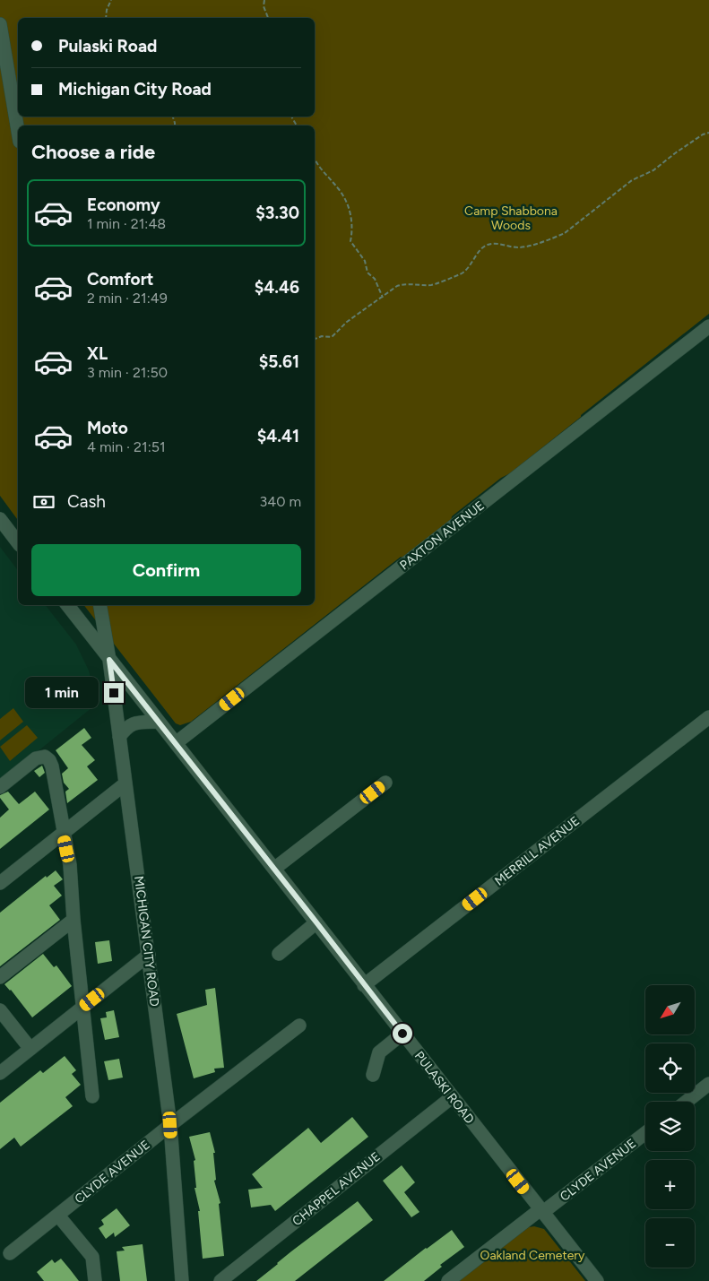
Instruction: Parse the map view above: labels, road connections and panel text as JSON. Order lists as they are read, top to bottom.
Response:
{
  "streets": {
    "street": [
      "PAXTON AVENUE",
      "MERRILL AVENUE",
      "MICHIGAN CITY ROAD",
      "PULASKI ROAD",
      "CLYDE AVENUE",
      "CHAPPEL AVENUE"
    ]
  },
  "crossings": [
    ["PAXTON AVENUE", "PULASKI ROAD"],
    ["MERRILL AVENUE", "PULASKI ROAD"],
    ["MICHIGAN CITY ROAD", "PULASKI ROAD"],
    ["MICHIGAN CITY ROAD", "CLYDE AVENUE"],
    ["PULASKI ROAD", "CLYDE AVENUE"],
    ["PULASKI ROAD", "CHAPPEL AVENUE"]
  ],
  "parks": ["Camp Shabbona Woods", "Oakland Cemetery"],
  "north": "bottom left",
  "page": {
    "banner": ["Pulaski Road", "Michigan City Road"],
    "heading": "Choose a ride",
    "list": [
      {
        "name": "Economy",
        "note": "1 min · 21:48",
        "value": "$3.30"
      },
      {
        "name": "Comfort",
        "note": "2 min · 21:49",
        "value": "$4.46"
      },
      {
        "name": "XL",
        "note": "3 min · 21:50",
        "value": "$5.61"
      },
      {
        "name": "Moto",
        "note": "4 min · 21:51",
        "value": "$4.41"
      }
    ],
    "pay": ["Cash", "340 m"],
    "buttons": "Confirm",
    "bubble": "1 min",
    "map_buttons": ["+", "−"]
  }
}
